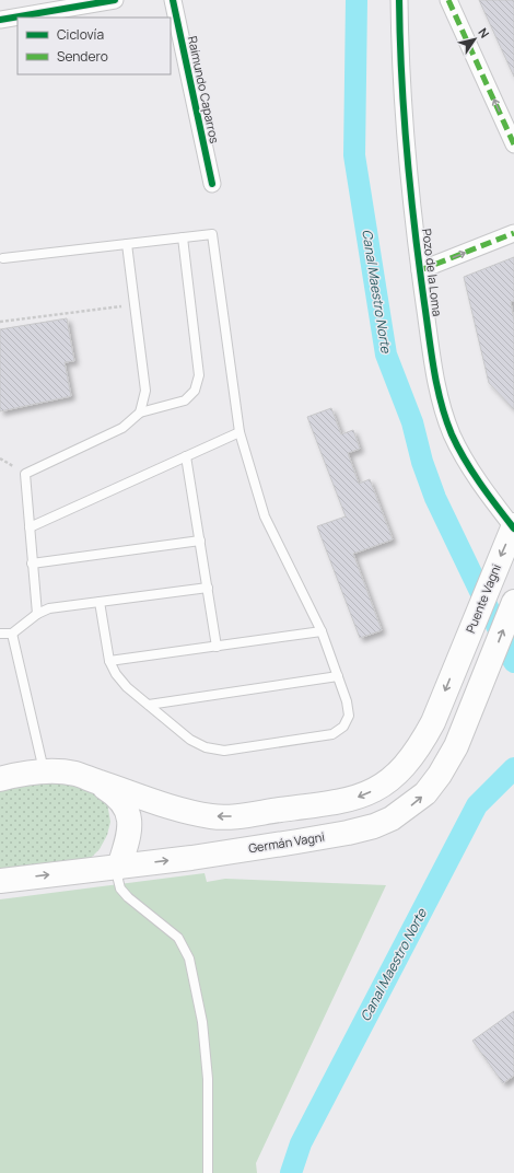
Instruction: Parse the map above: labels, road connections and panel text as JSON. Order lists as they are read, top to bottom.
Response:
{
  "streets": {
    "main road": ["Puente Vagni", "Germán Vagni"],
    "street": ["Raimundo Caparros", "Pozo de la Loma"]
  },
  "crossings": [
    ["Pozo de la Loma", "Puente Vagni"]
  ],
  "one_way": ["Puente Vagni", "Germán Vagni"],
  "water": ["Canal Maestro Norte"],
  "legend": ["Ciclovía", "Sendero"],
  "north": "top right"
}
